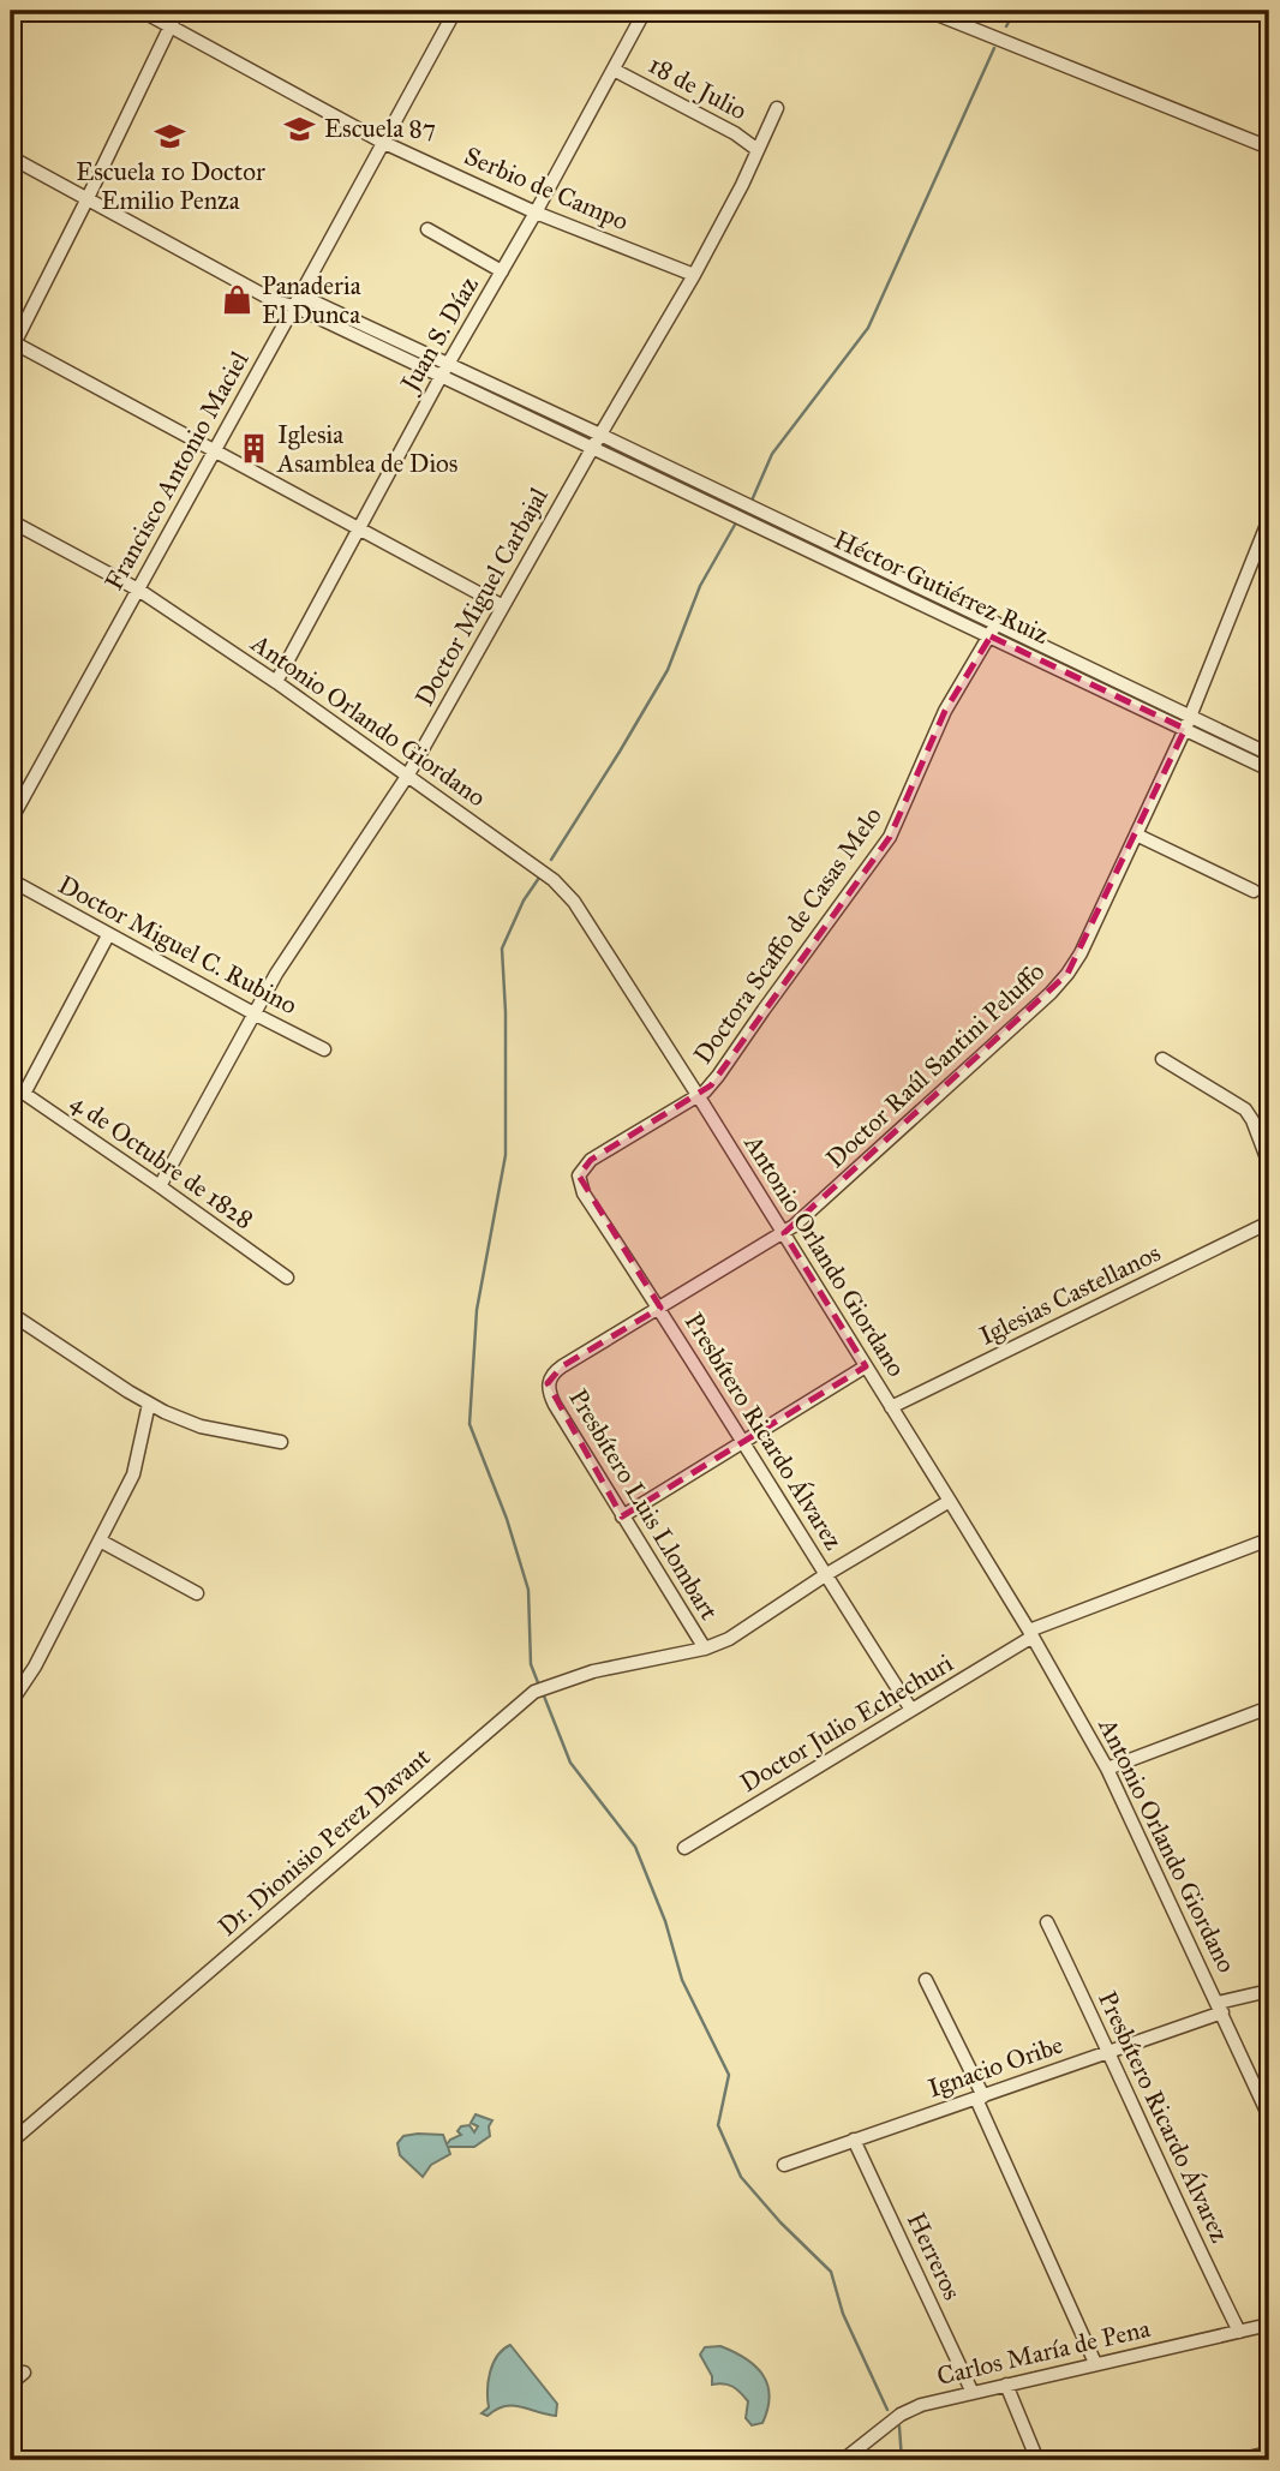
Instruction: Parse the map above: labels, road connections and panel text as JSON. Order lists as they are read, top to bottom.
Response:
{
  "streets": {
    "street": [
      "18 de Julio",
      "Serbio de Campo",
      "Juan S. Díaz",
      "Francisco Antonio Maciel",
      "Héctor Gutiérrez Ruiz",
      "Doctor Miguel Carbajal",
      "Antonio Orlando Giordano",
      "Doctora Scaffo de Casas Melo",
      "Doctor Miguel C. Rubino",
      "Doctor Raúl Santini Peluffo",
      "4 de Octubre de 1828",
      "Iglesias Castellanos",
      "Presbítero Ricardo Álvarez",
      "Presbítero Luis Llombart",
      "Doctor Julio Echechuri",
      "Dr. Dionisio Perez Davant",
      "Ignacio Oribe",
      "Herreros",
      "Carlos María de Pena"
    ]
  },
  "crossings": [
    ["18 de Julio", "Juan S. Díaz"],
    ["18 de Julio", "Doctor Miguel Carbajal"],
    ["Serbio de Campo", "Juan S. Díaz"],
    ["Serbio de Campo", "Francisco Antonio Maciel"],
    ["Serbio de Campo", "Doctor Miguel Carbajal"],
    ["Juan S. Díaz", "Héctor Gutiérrez Ruiz"],
    ["Juan S. Díaz", "Antonio Orlando Giordano"],
    ["Francisco Antonio Maciel", "Héctor Gutiérrez Ruiz"],
    ["Francisco Antonio Maciel", "Antonio Orlando Giordano"],
    ["Héctor Gutiérrez Ruiz", "Doctor Miguel Carbajal"],
    ["Héctor Gutiérrez Ruiz", "Doctora Scaffo de Casas Melo"],
    ["Héctor Gutiérrez Ruiz", "Doctor Raúl Santini Peluffo"],
    ["Doctor Miguel Carbajal", "Antonio Orlando Giordano"],
    ["Doctor Miguel Carbajal", "Doctor Miguel C. Rubino"],
    ["Doctor Miguel Carbajal", "4 de Octubre de 1828"],
    ["Antonio Orlando Giordano", "Doctora Scaffo de Casas Melo"],
    ["Antonio Orlando Giordano", "Doctor Raúl Santini Peluffo"],
    ["Antonio Orlando Giordano", "Iglesias Castellanos"],
    ["Antonio Orlando Giordano", "Doctor Julio Echechuri"],
    ["Antonio Orlando Giordano", "Dr. Dionisio Perez Davant"],
    ["Antonio Orlando Giordano", "Ignacio Oribe"],
    ["Doctora Scaffo de Casas Melo", "Presbítero Ricardo Álvarez"],
    ["Doctor Raúl Santini Peluffo", "Presbítero Ricardo Álvarez"],
    ["Doctor Raúl Santini Peluffo", "Presbítero Luis Llombart"],
    ["Presbítero Ricardo Álvarez", "Doctor Julio Echechuri"],
    ["Presbítero Ricardo Álvarez", "Dr. Dionisio Perez Davant"],
    ["Presbítero Ricardo Álvarez", "Ignacio Oribe"],
    ["Presbítero Ricardo Álvarez", "Carlos María de Pena"],
    ["Presbítero Luis Llombart", "Dr. Dionisio Perez Davant"],
    ["Ignacio Oribe", "Herreros"],
    ["Herreros", "Carlos María de Pena"]
  ],
  "places": {
    "school or university": ["Escuela 87", "Escuela 10 Doctor Emilio Penza"],
    "shop": ["Panaderia El Dunca"],
    "building": ["Iglesia Asamblea de Dios"]
  }
}
